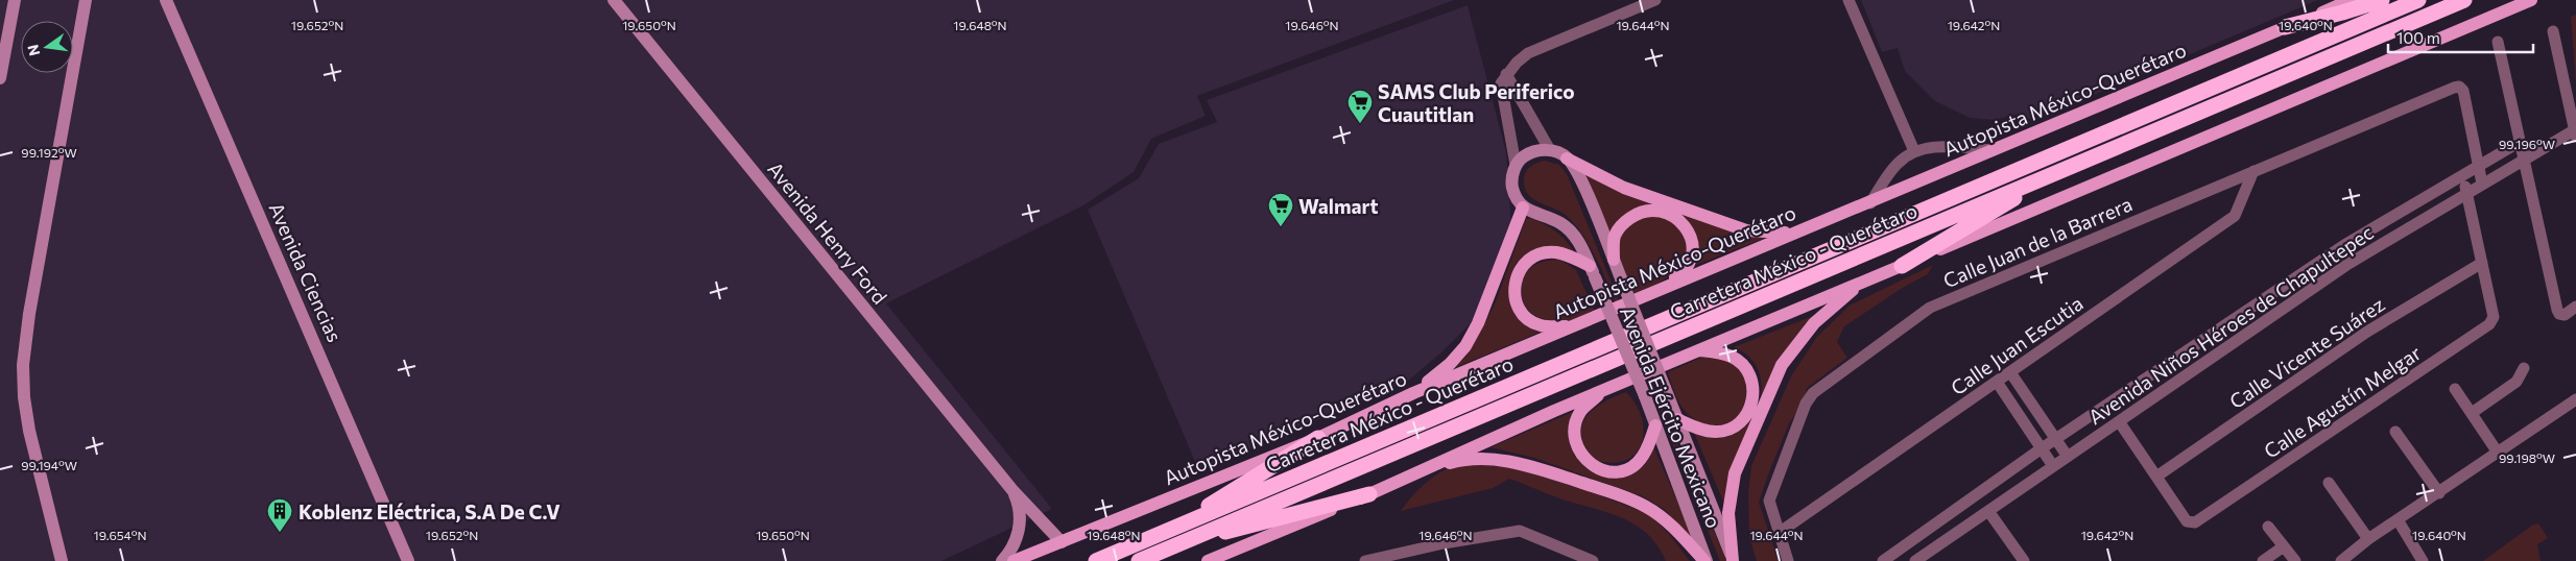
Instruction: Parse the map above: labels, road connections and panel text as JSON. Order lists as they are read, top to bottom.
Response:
{
  "streets": {
    "highway": ["Carretera México - Querétaro"],
    "main road": [
      "Autopista México-Querétaro",
      "Avenida Henry Ford",
      "Avenida Ciencias",
      "Avenida Ejército Mexicano"
    ],
    "street": [
      "Calle Juan de la Barrera",
      "Avenida Niños Héroes de Chapultepec",
      "Calle Juan Escutia",
      "Calle Vicente Suárez",
      "Calle Agustín Melgar"
    ]
  },
  "crossings": [
    ["Autopista México-Querétaro", "Avenida Henry Ford"],
    ["Calle Juan de la Barrera", "Avenida Niños Héroes de Chapultepec"],
    ["Calle Juan de la Barrera", "Calle Juan Escutia"],
    ["Avenida Niños Héroes de Chapultepec", "Calle Agustín Melgar"],
    ["Calle Vicente Suárez", "Calle Agustín Melgar"]
  ],
  "places": {
    "supermarket": ["SAMS Club Periferico Cuautitlan", "Walmart"],
    "building": ["Koblenz Eléctrica, S.A De C.V"]
  },
  "scale_bar": "100 m",
  "north": "left",
  "coordinates": [
    "19.652°N",
    "19.650°N",
    "19.648°N",
    "19.646°N",
    "19.644°N",
    "19.642°N",
    "19.640°N",
    "99.196°W",
    "99.192°W",
    "99.198°W",
    "99.194°W",
    "19.654°N"
  ]
}
